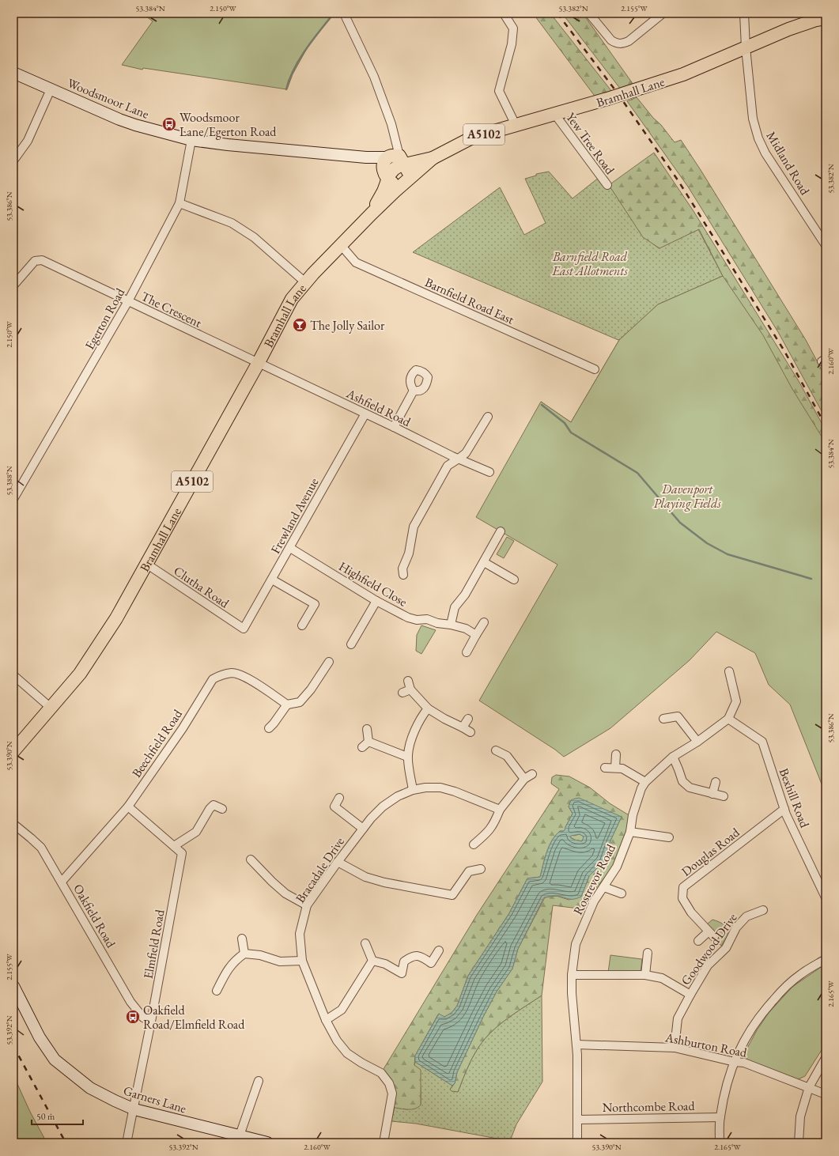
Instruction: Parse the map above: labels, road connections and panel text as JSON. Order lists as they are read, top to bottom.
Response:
{
  "streets": {
    "main road": ["Bramhall Lane", "A5102"],
    "street": [
      "Woodsmoor Lane",
      "Yew Tree Road",
      "Midland Road",
      "Barnfield Road East",
      "The Crescent",
      "Egerton Road",
      "Ashfield Road",
      "Frewland Avenue",
      "Highfield Close",
      "Clutha Road",
      "Beechfield Road",
      "Bexhill Road",
      "Douglas Road",
      "Bracadale Drive",
      "Rostrevor Road",
      "Oakfield Road",
      "Elmfield Road",
      "Goodwood Drive",
      "Ashburton Road",
      "Garners Lane",
      "Northcombe Road"
    ]
  },
  "crossings": [
    ["Bramhall Lane", "Woodsmoor Lane"],
    ["Bramhall Lane", "Yew Tree Road"],
    ["Bramhall Lane", "Midland Road"],
    ["Bramhall Lane", "Barnfield Road East"],
    ["Bramhall Lane", "The Crescent"],
    ["Bramhall Lane", "Ashfield Road"],
    ["Bramhall Lane", "Clutha Road"],
    ["Woodsmoor Lane", "Egerton Road"],
    ["The Crescent", "Egerton Road"],
    ["The Crescent", "Ashfield Road"],
    ["Ashfield Road", "Frewland Avenue"],
    ["Frewland Avenue", "Highfield Close"],
    ["Frewland Avenue", "Clutha Road"],
    ["Beechfield Road", "Oakfield Road"],
    ["Beechfield Road", "Elmfield Road"],
    ["Bexhill Road", "Douglas Road"],
    ["Bexhill Road", "Rostrevor Road"],
    ["Rostrevor Road", "Ashburton Road"],
    ["Rostrevor Road", "Northcombe Road"],
    ["Oakfield Road", "Elmfield Road"],
    ["Elmfield Road", "Garners Lane"],
    ["Goodwood Drive", "Ashburton Road"]
  ],
  "parks": ["Barnfield Road East Allotments", "Davenport Playing Fields"],
  "places": {
    "bus stop": ["Woodsmoor Lane/Egerton Road", "Oakfield Road/Elmfield Road"],
    "bar": ["The Jolly Sailor"]
  },
  "scale_bar": "50 m",
  "coordinates": [
    "53.384°N",
    "2.150°W",
    "53.382°N",
    "2.155°W",
    "53.386°N",
    "2.160°W",
    "53.388°N",
    "53.390°N",
    "2.165°W",
    "53.392°N"
  ]
}
